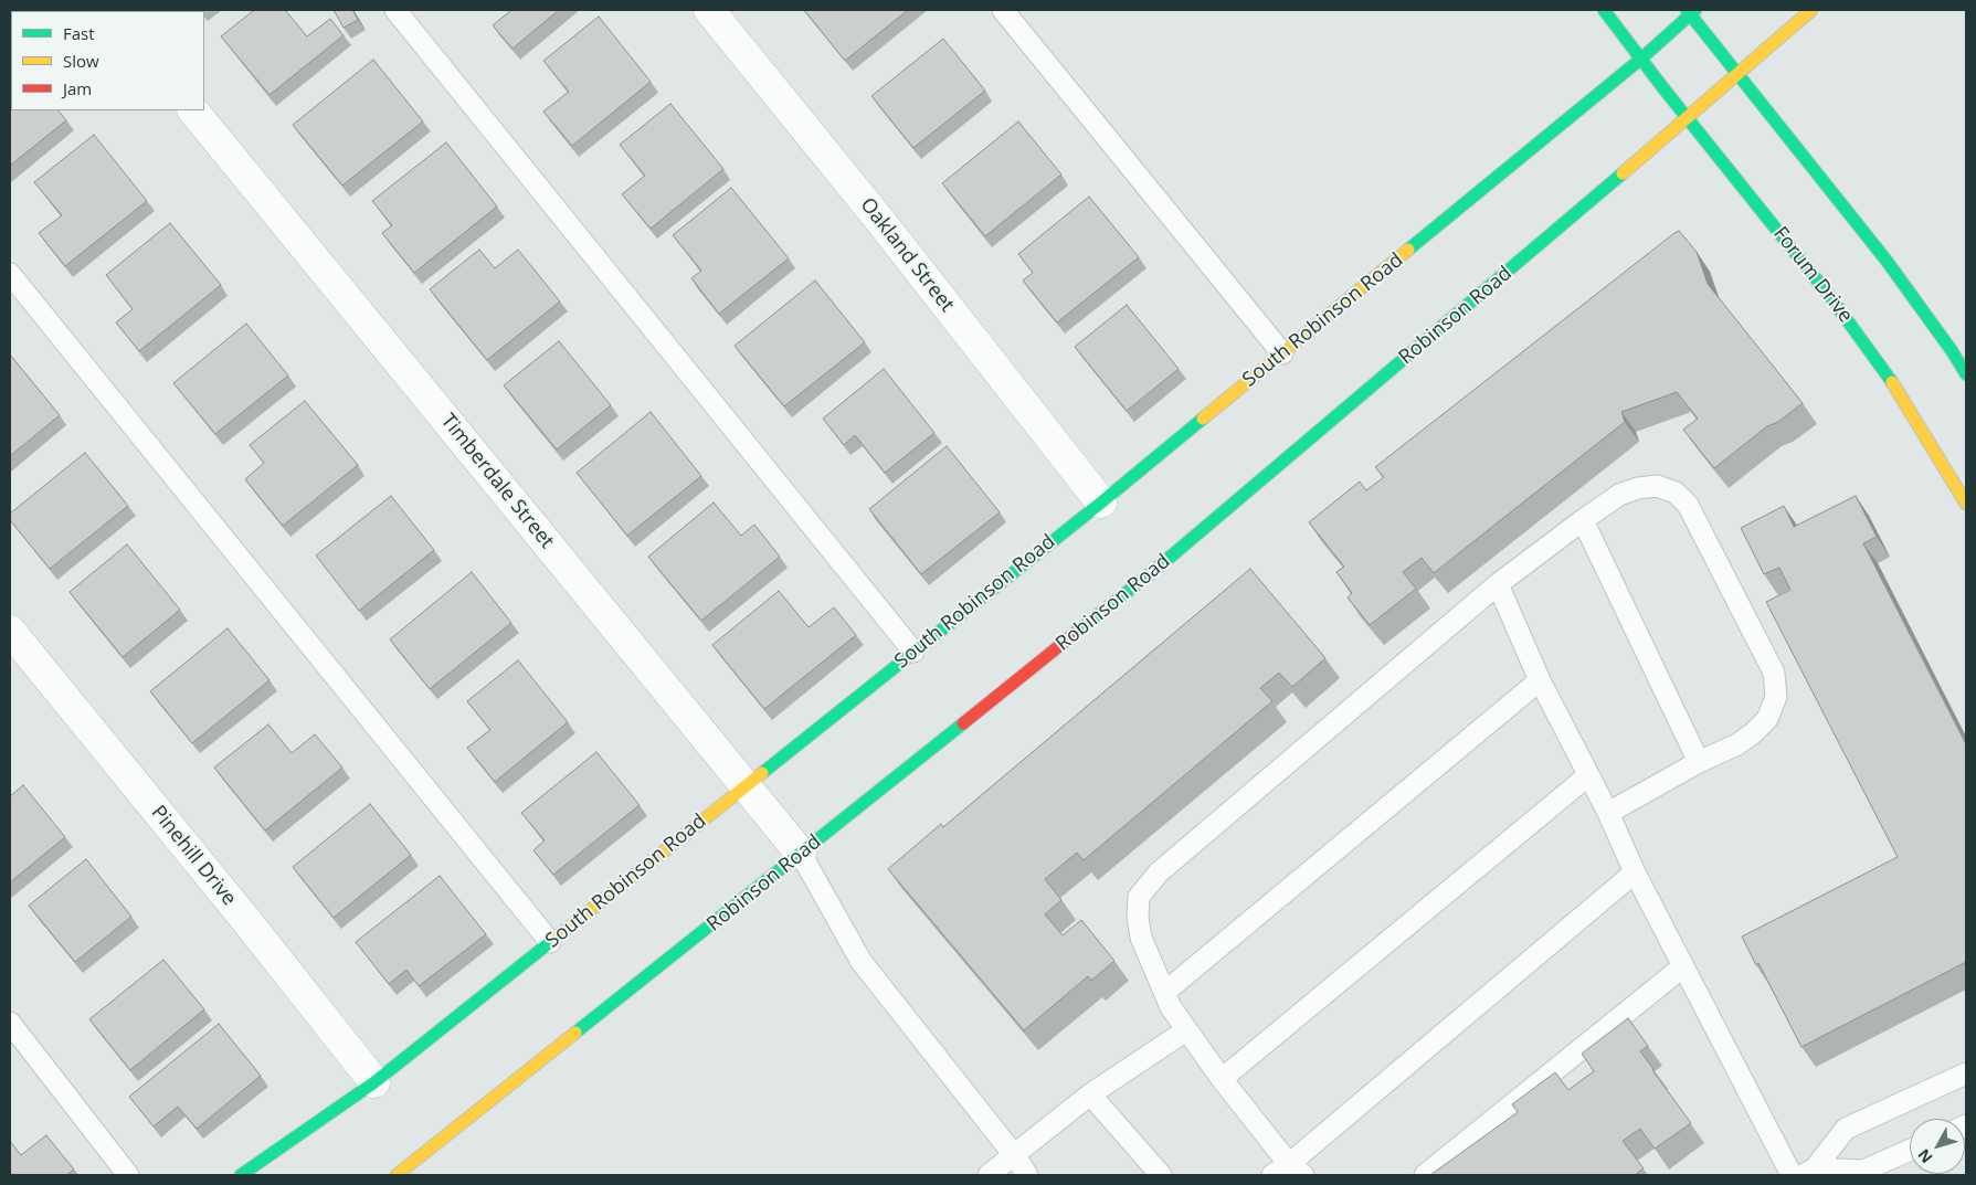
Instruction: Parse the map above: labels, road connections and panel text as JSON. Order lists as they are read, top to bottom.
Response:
{
  "streets": {
    "street": [
      "Oakland Street",
      "Forum Drive",
      "Robinson Road",
      "South Robinson Road",
      "Timberdale Street",
      "Pinehill Drive"
    ]
  },
  "crossings": [
    ["Oakland Street", "South Robinson Road"],
    ["Forum Drive", "Robinson Road"],
    ["Forum Drive", "South Robinson Road"],
    ["Robinson Road", "Timberdale Street"],
    ["South Robinson Road", "Timberdale Street"],
    ["South Robinson Road", "Pinehill Drive"]
  ],
  "legend": ["Fast", "Slow", "Jam"],
  "north": "bottom left"
}
